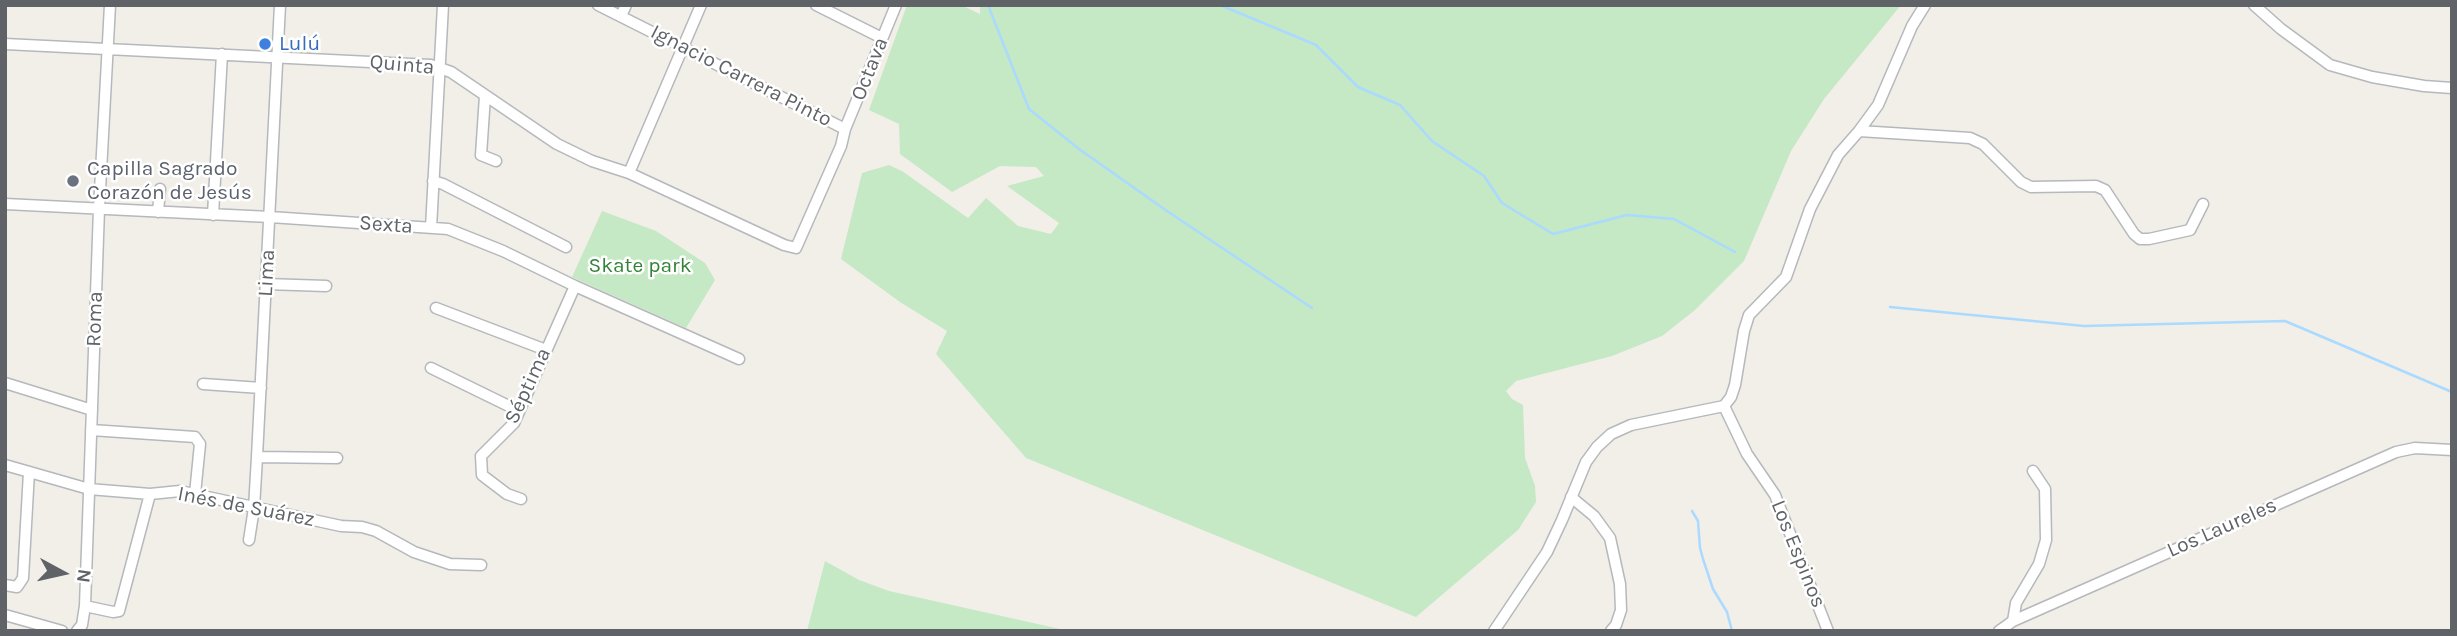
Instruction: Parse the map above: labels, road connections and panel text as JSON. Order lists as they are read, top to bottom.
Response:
{
  "streets": {
    "street": [
      "Quinta",
      "Octava",
      "Ignacio Carrera Pinto",
      "Sexta",
      "Lima",
      "Roma",
      "Séptima",
      "Inés de Suárez",
      "Los Laureles",
      "Los Espinos"
    ]
  },
  "crossings": [
    ["Quinta", "Octava"],
    ["Quinta", "Lima"],
    ["Quinta", "Roma"],
    ["Octava", "Ignacio Carrera Pinto"],
    ["Sexta", "Lima"],
    ["Sexta", "Roma"],
    ["Sexta", "Séptima"],
    ["Lima", "Inés de Suárez"],
    ["Roma", "Inés de Suárez"]
  ],
  "parks": ["Skate park"],
  "places": ["Lulú", "Capilla Sagrado Corazón de Jesús"],
  "north": "right"
}
